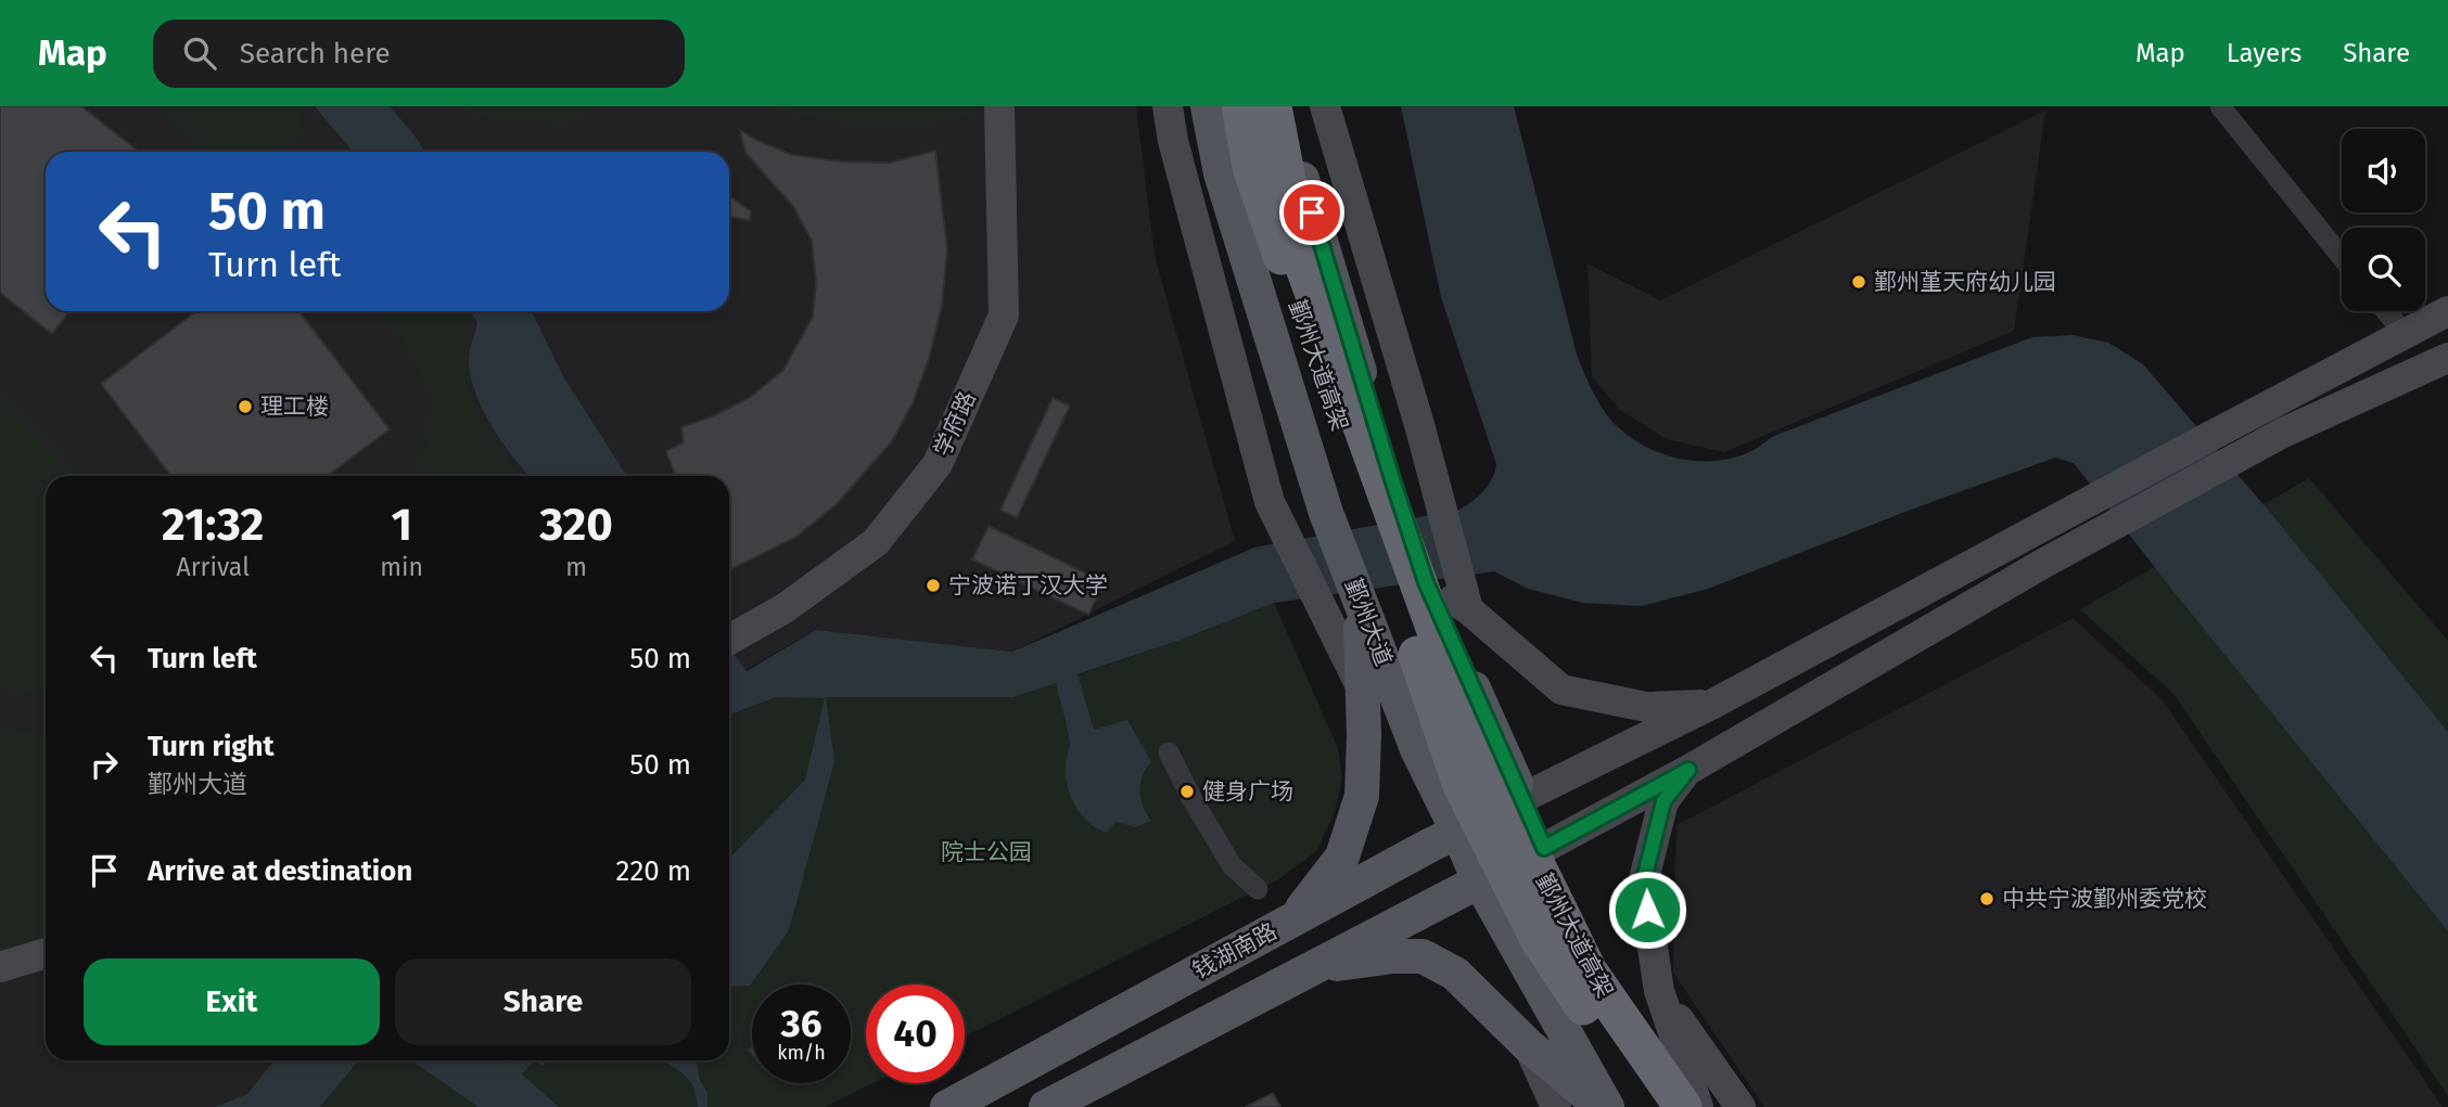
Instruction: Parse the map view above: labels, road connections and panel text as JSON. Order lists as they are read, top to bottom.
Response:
{
  "streets": {
    "highway": ["鄞州大道高架"],
    "main road": ["鄞州大道", "钱湖南路"],
    "street": ["学府路"]
  },
  "crossings": [
    ["鄞州大道", "钱湖南路"]
  ],
  "parks": ["院士公园"],
  "places": [
    "鄞州堇天府幼儿园",
    "理工楼",
    "宁波诺丁汉大学",
    "健身广场",
    "中共宁波鄞州委党校"
  ],
  "page": {
    "header": "Map",
    "search": "Search here",
    "nav": ["Map", "Layers", "Share"],
    "turn": ["50 m", "Turn left"],
    "eta": [
      "21:32",
      "Arrival",
      "1",
      "min",
      "320",
      "m"
    ],
    "list": [
      {
        "name": "Turn left",
        "value": "50 m"
      },
      {
        "name": "Turn right",
        "note": "鄞州大道",
        "value": "50 m"
      },
      {
        "name": "Arrive at destination",
        "value": "220 m"
      }
    ],
    "buttons": ["Exit", "Share"],
    "speed": "36 km/h",
    "limit": "40"
  }
}
